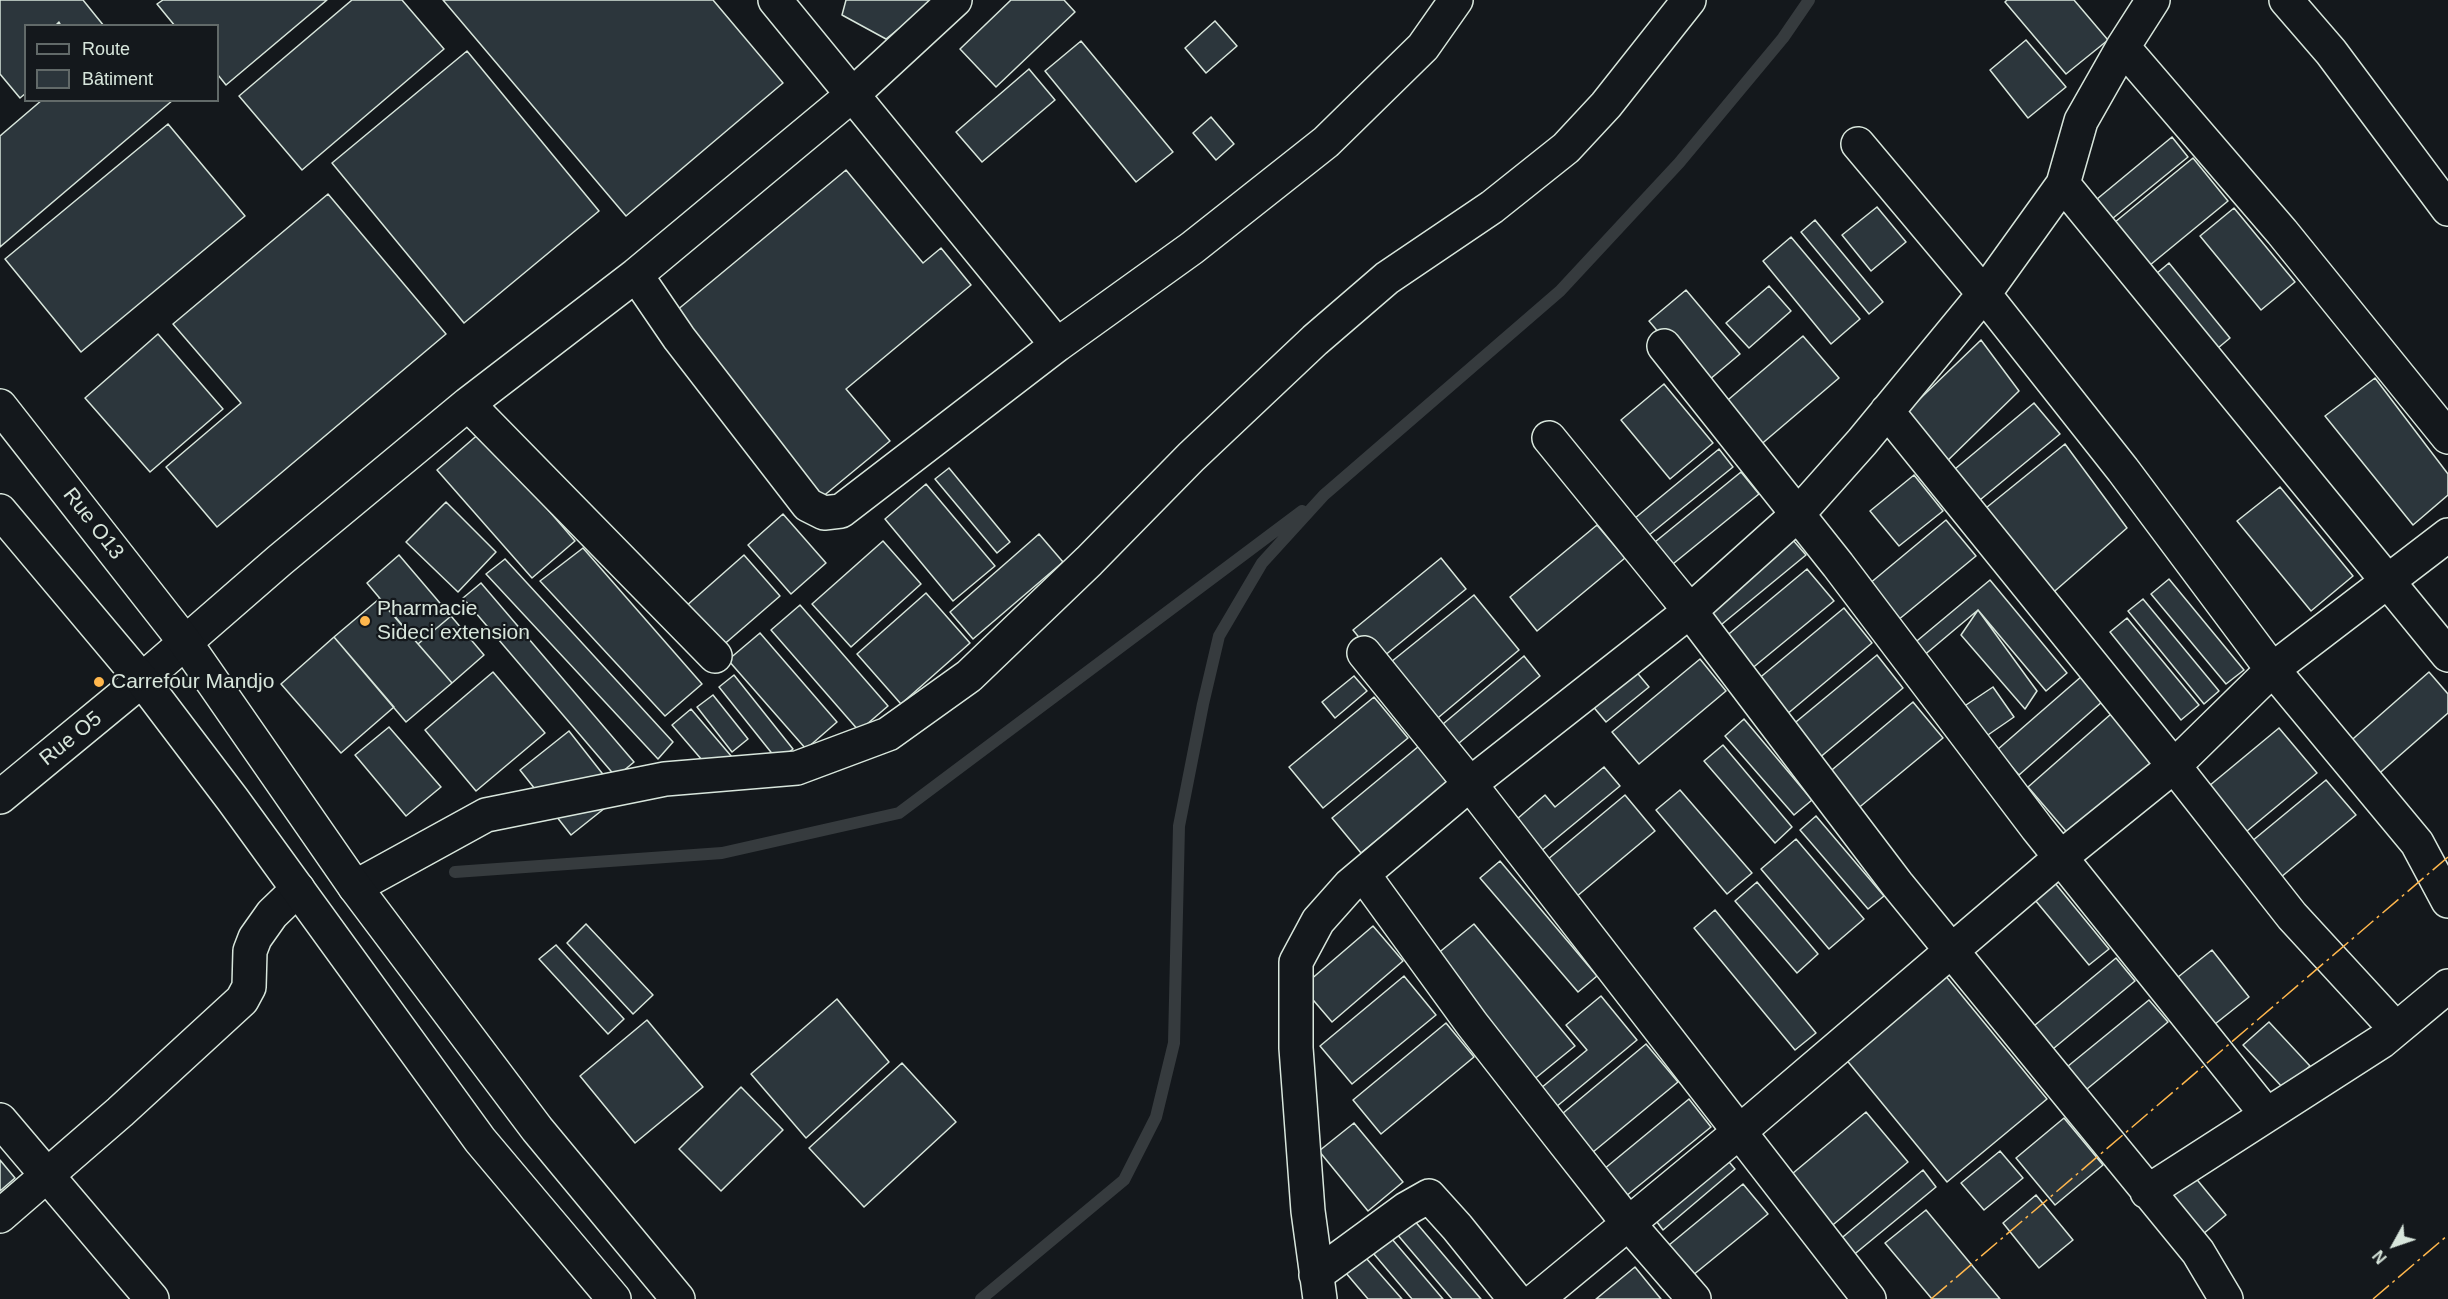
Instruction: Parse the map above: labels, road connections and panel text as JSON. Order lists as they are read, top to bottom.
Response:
{
  "streets": {
    "street": ["Rue O13", "Rue O5"]
  },
  "crossings": [
    ["Rue O13", "Rue O5"]
  ],
  "places": ["Pharmacie Sideci extension", "Carrefour Mandjo"],
  "legend": ["Route", "Bâtiment"],
  "north": "bottom left"
}
